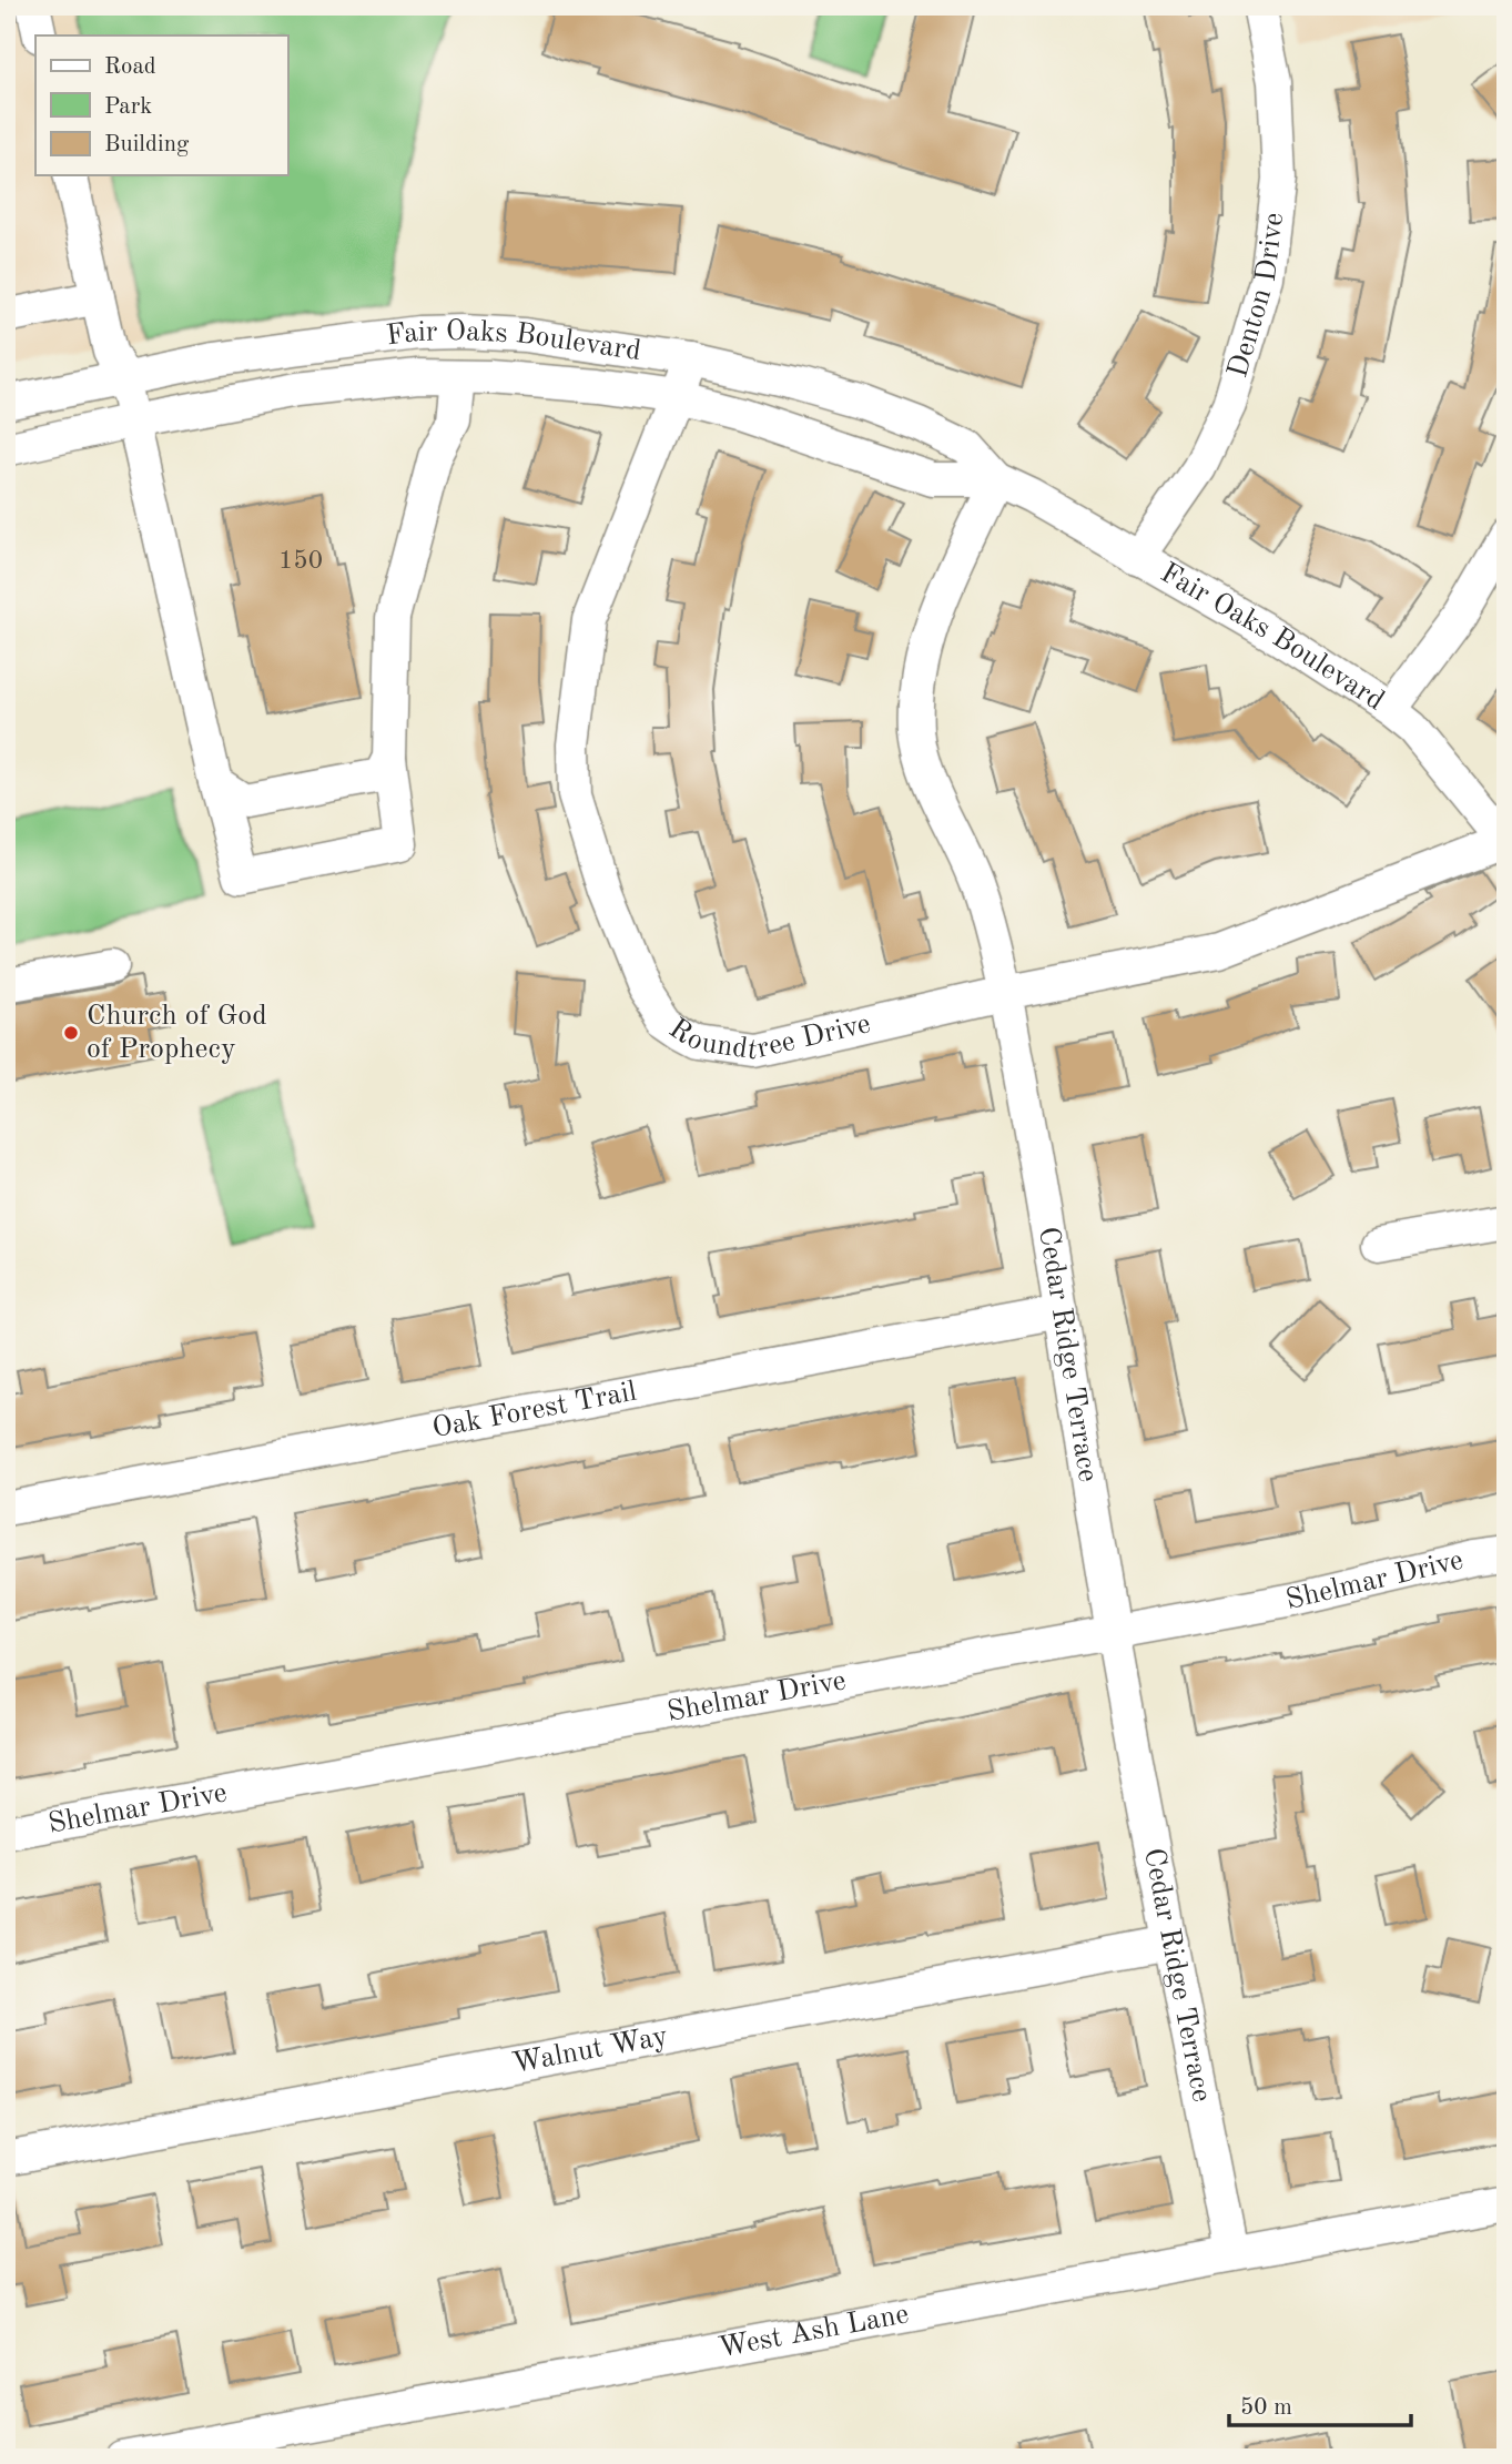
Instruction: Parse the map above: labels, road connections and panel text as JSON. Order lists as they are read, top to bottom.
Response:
{
  "streets": {
    "street": [
      "Denton Drive",
      "Fair Oaks Boulevard",
      "Roundtree Drive",
      "Cedar Ridge Terrace",
      "Oak Forest Trail",
      "Shelmar Drive",
      "Walnut Way",
      "West Ash Lane"
    ]
  },
  "crossings": [
    ["Denton Drive", "Fair Oaks Boulevard"],
    ["Fair Oaks Boulevard", "Roundtree Drive"],
    ["Fair Oaks Boulevard", "Cedar Ridge Terrace"],
    ["Roundtree Drive", "Cedar Ridge Terrace"],
    ["Cedar Ridge Terrace", "Oak Forest Trail"],
    ["Cedar Ridge Terrace", "Shelmar Drive"],
    ["Cedar Ridge Terrace", "Walnut Way"],
    ["Cedar Ridge Terrace", "West Ash Lane"]
  ],
  "places": ["Church of God of Prophecy"],
  "house_numbers": ["150"],
  "legend": ["Road", "Park", "Building"],
  "scale_bar": "50 m"
}
